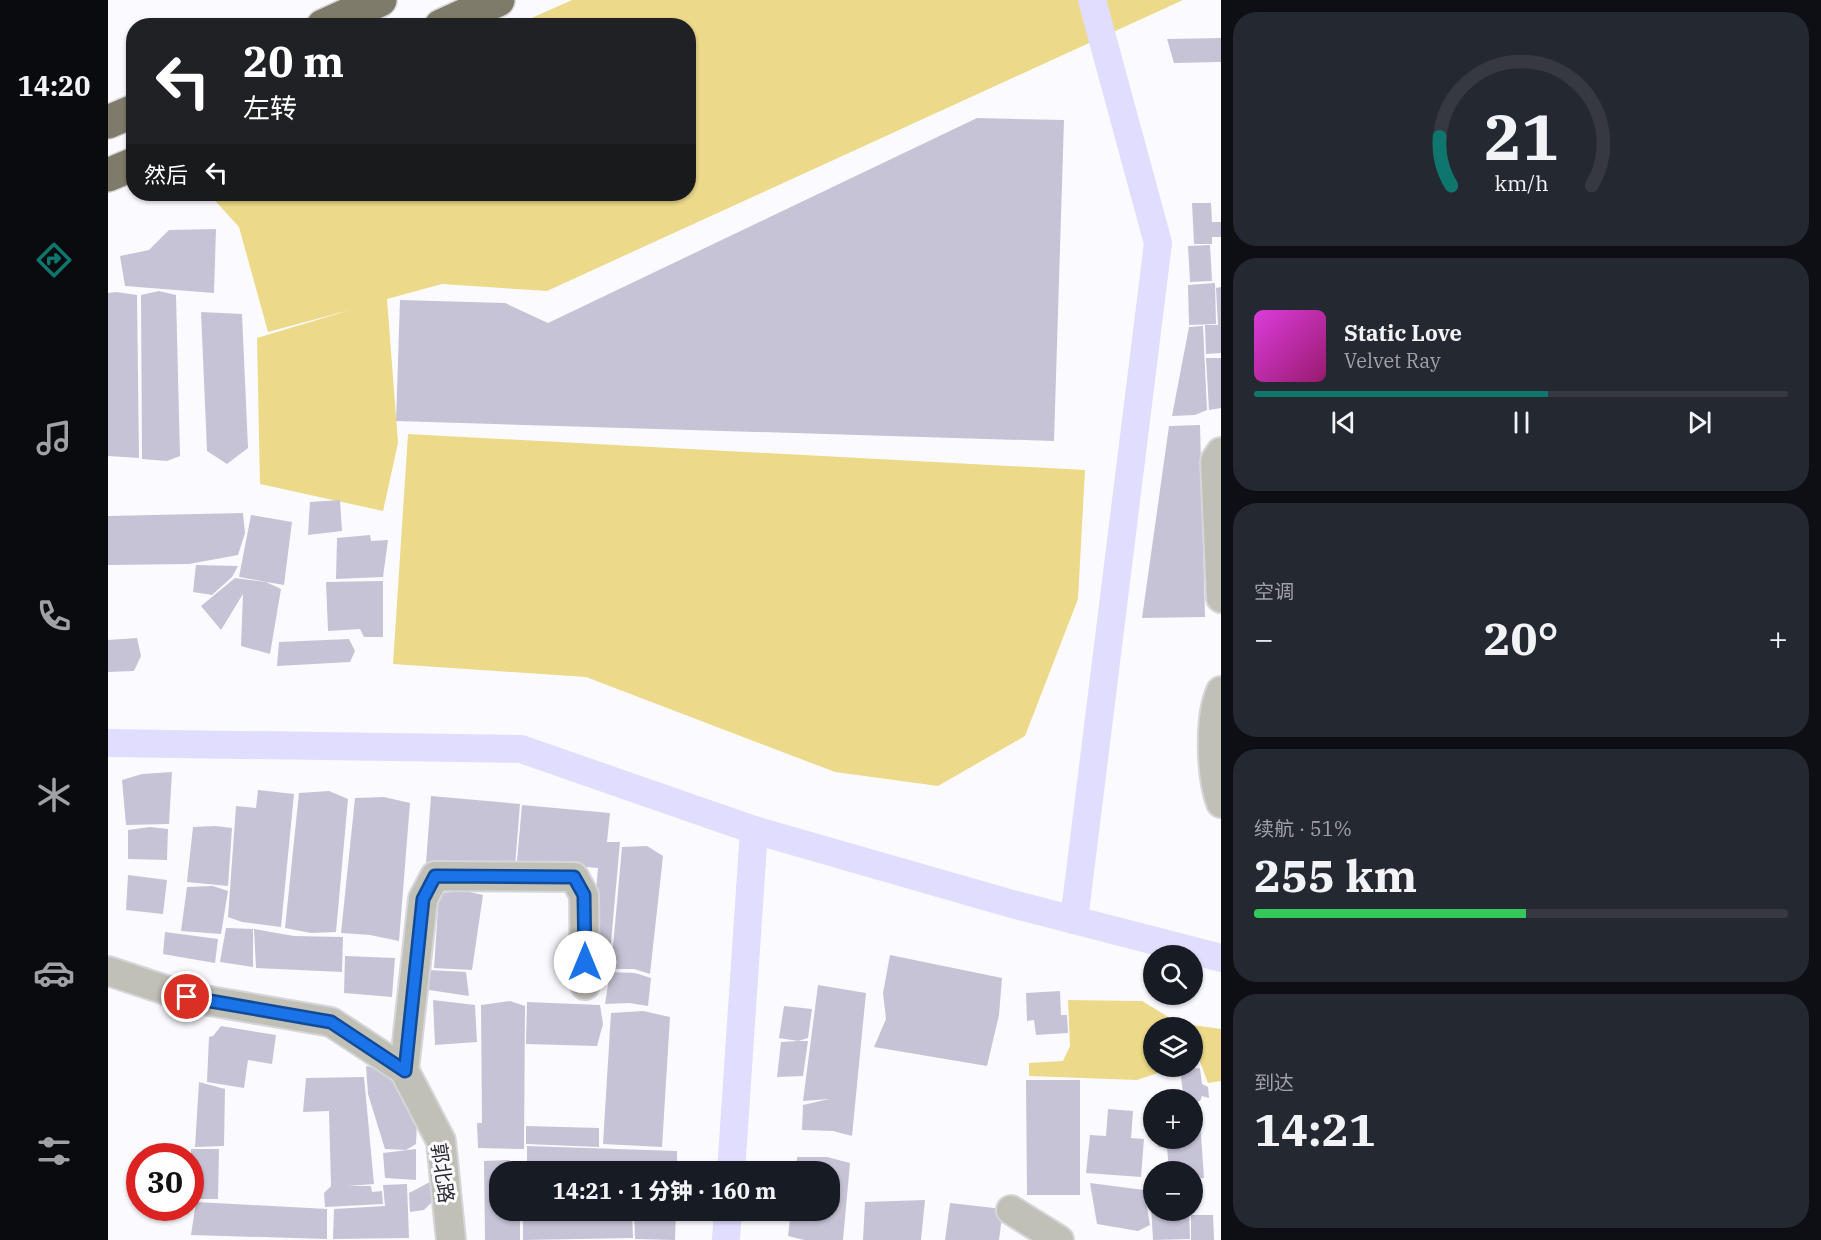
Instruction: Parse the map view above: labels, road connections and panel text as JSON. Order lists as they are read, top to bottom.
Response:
{
  "streets": {
    "street": ["郭北路"]
  },
  "page": {
    "tabs": "14:20",
    "turn": ["20 m", "左转"],
    "then": "然后",
    "song": ["Static Love", "Velvet Ray"],
    "tile": [
      "空调",
      ["续航 · 51%", "255 km"],
      ["到达", "14:21"]
    ],
    "heat": ["−", "20°", "+"],
    "map_buttons": ["+", "−"],
    "limit": "30",
    "trip": "14:21 · 1 分钟 · 160 m",
    "gauge": ["21", "km/h"]
  }
}
